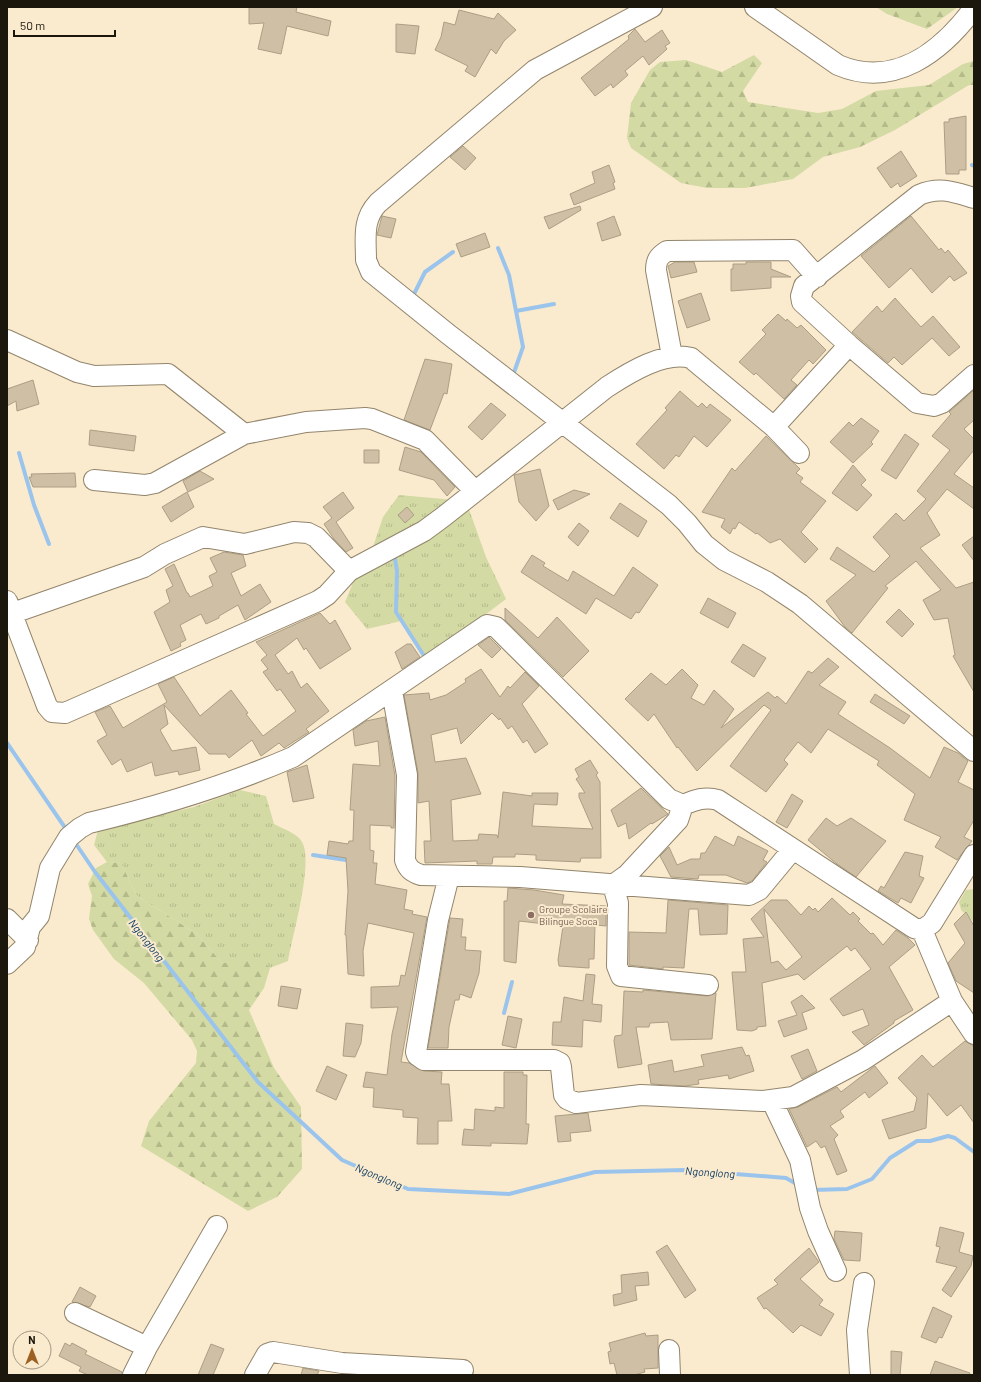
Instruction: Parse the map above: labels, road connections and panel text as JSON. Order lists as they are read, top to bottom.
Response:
{
  "water": ["Ngonglong"],
  "places": ["Groupe Scolaire Bilingue Soca"],
  "scale_bar": "50 m",
  "north": "top"
}
